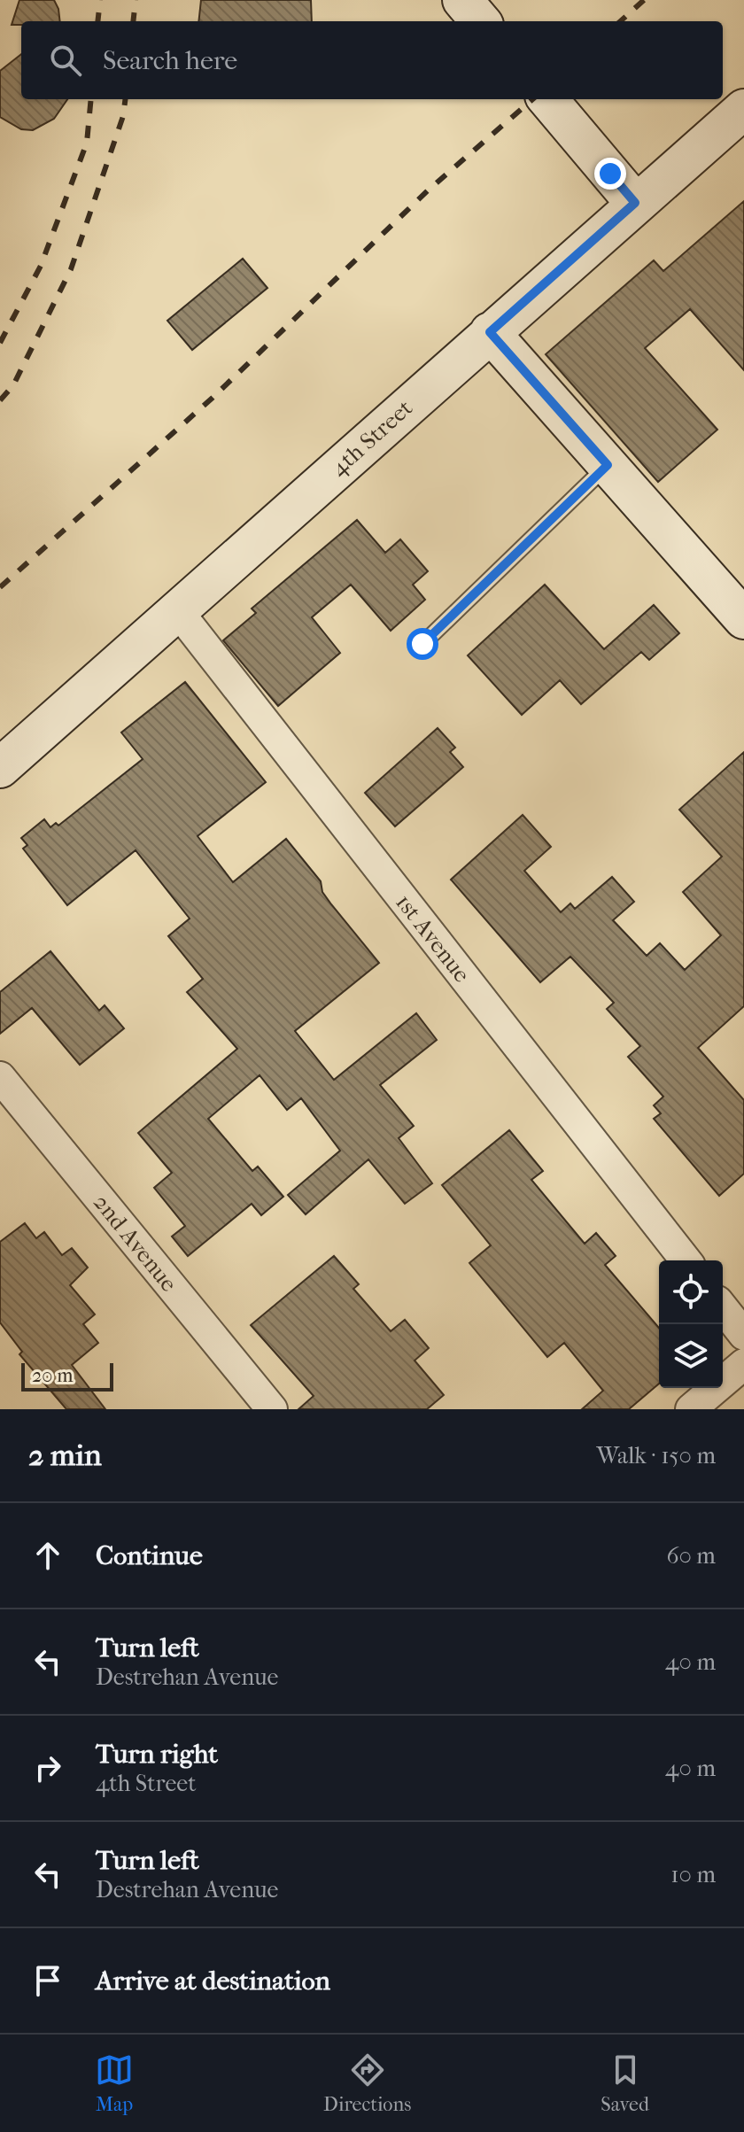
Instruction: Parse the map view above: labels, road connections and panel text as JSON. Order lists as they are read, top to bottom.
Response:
{
  "streets": {
    "main road": ["4th Street"],
    "street": ["1st Avenue", "2nd Avenue"]
  },
  "crossings": [
    ["4th Street", "1st Avenue"]
  ],
  "scale_bar": "20 m",
  "page": {
    "search": "Search here",
    "scale": "20 m",
    "heading": ["2 min", "Walk · 150 m"],
    "list": [
      ["Continue", "60 m"],
      ["Turn left", "Destrehan Avenue", "40 m"],
      ["Turn right", "4th Street", "40 m"],
      ["Turn left", "Destrehan Avenue", "10 m"],
      "Arrive at destination"
    ],
    "nav": ["Map", "Directions", "Saved"]
  }
}
